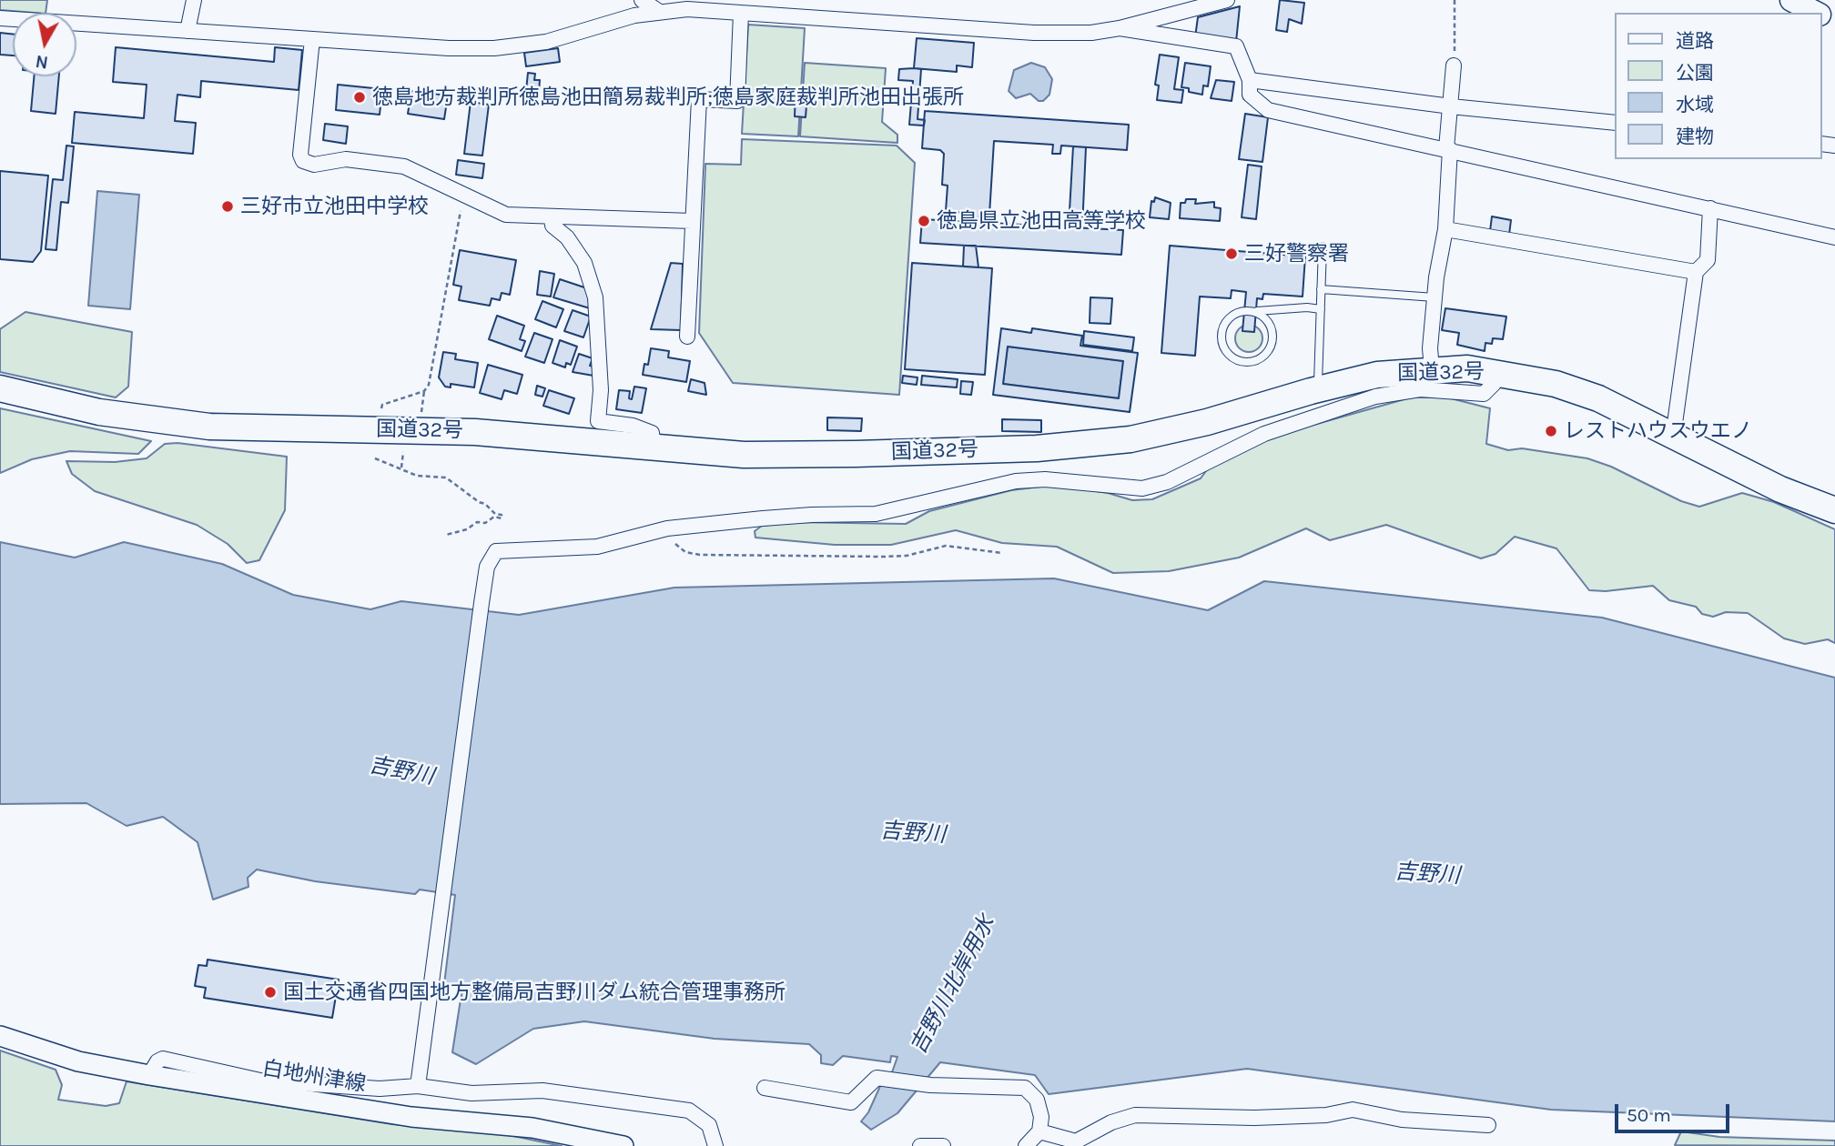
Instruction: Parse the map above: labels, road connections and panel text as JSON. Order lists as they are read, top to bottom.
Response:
{
  "streets": {
    "highway": ["国道32号"],
    "main road": ["白地州津線"]
  },
  "water": ["吉野川", "吉野川北岸用水"],
  "places": [
    "徳島地方裁判所徳島池田簡易裁判所;徳島家庭裁判所池田出張所",
    "三好市立池田中学校",
    "徳島県立池田高等学校",
    "三好警察署",
    "レストハウスウエノ",
    "国土交通省四国地方整備局吉野川ダム統合管理事務所"
  ],
  "legend": [
    "道路",
    "公園",
    "水域",
    "建物"
  ],
  "scale_bar": "50 m",
  "north": "bottom"
}
